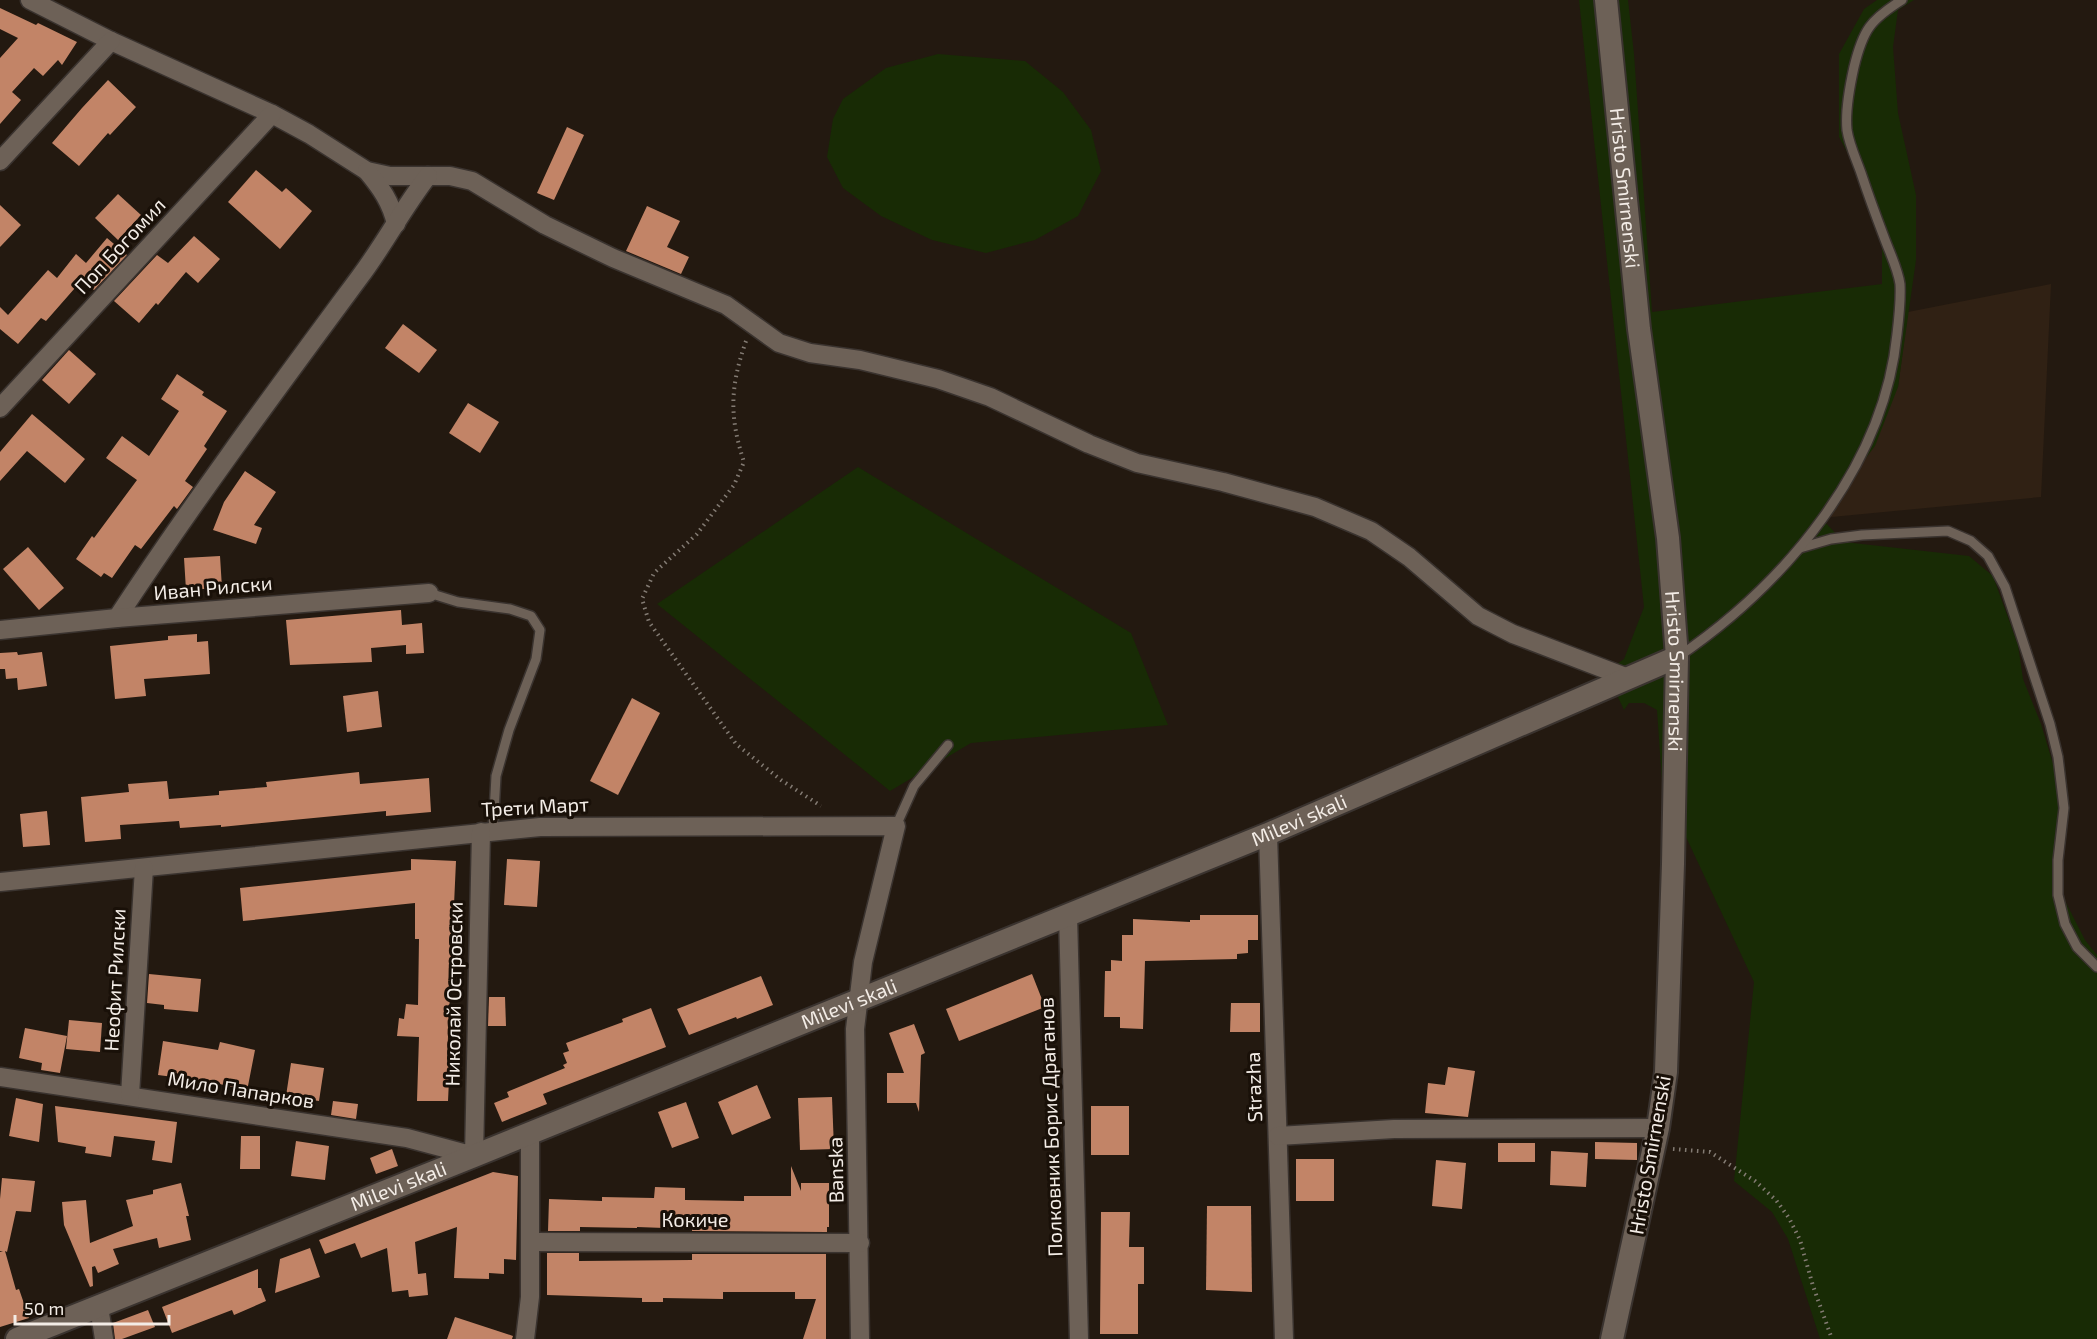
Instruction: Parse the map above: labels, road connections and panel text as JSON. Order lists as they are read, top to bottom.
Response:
{
  "streets": {
    "street": [
      "Hristo Smirnenski",
      "Поп Богомил",
      "Иван Рилски",
      "Трети Март",
      "Milevi skali",
      "Неофит Рилски",
      "Николай Островски",
      "Strazha",
      "Мило Папарков",
      "Полковник Борис Драганов",
      "Banska",
      "Кокиче"
    ]
  },
  "crossings": [
    ["Hristo Smirnenski", "Milevi skali"],
    ["Трети Март", "Неофит Рилски"],
    ["Трети Март", "Николай Островски"],
    ["Milevi skali", "Николай Островски"],
    ["Milevi skali", "Strazha"],
    ["Milevi skali", "Мило Папарков"],
    ["Milevi skali", "Полковник Борис Драганов"],
    ["Milevi skali", "Banska"],
    ["Неофит Рилски", "Мило Папарков"],
    ["Николай Островски", "Мило Папарков"],
    ["Banska", "Кокиче"]
  ],
  "scale_bar": "50 m"
}
